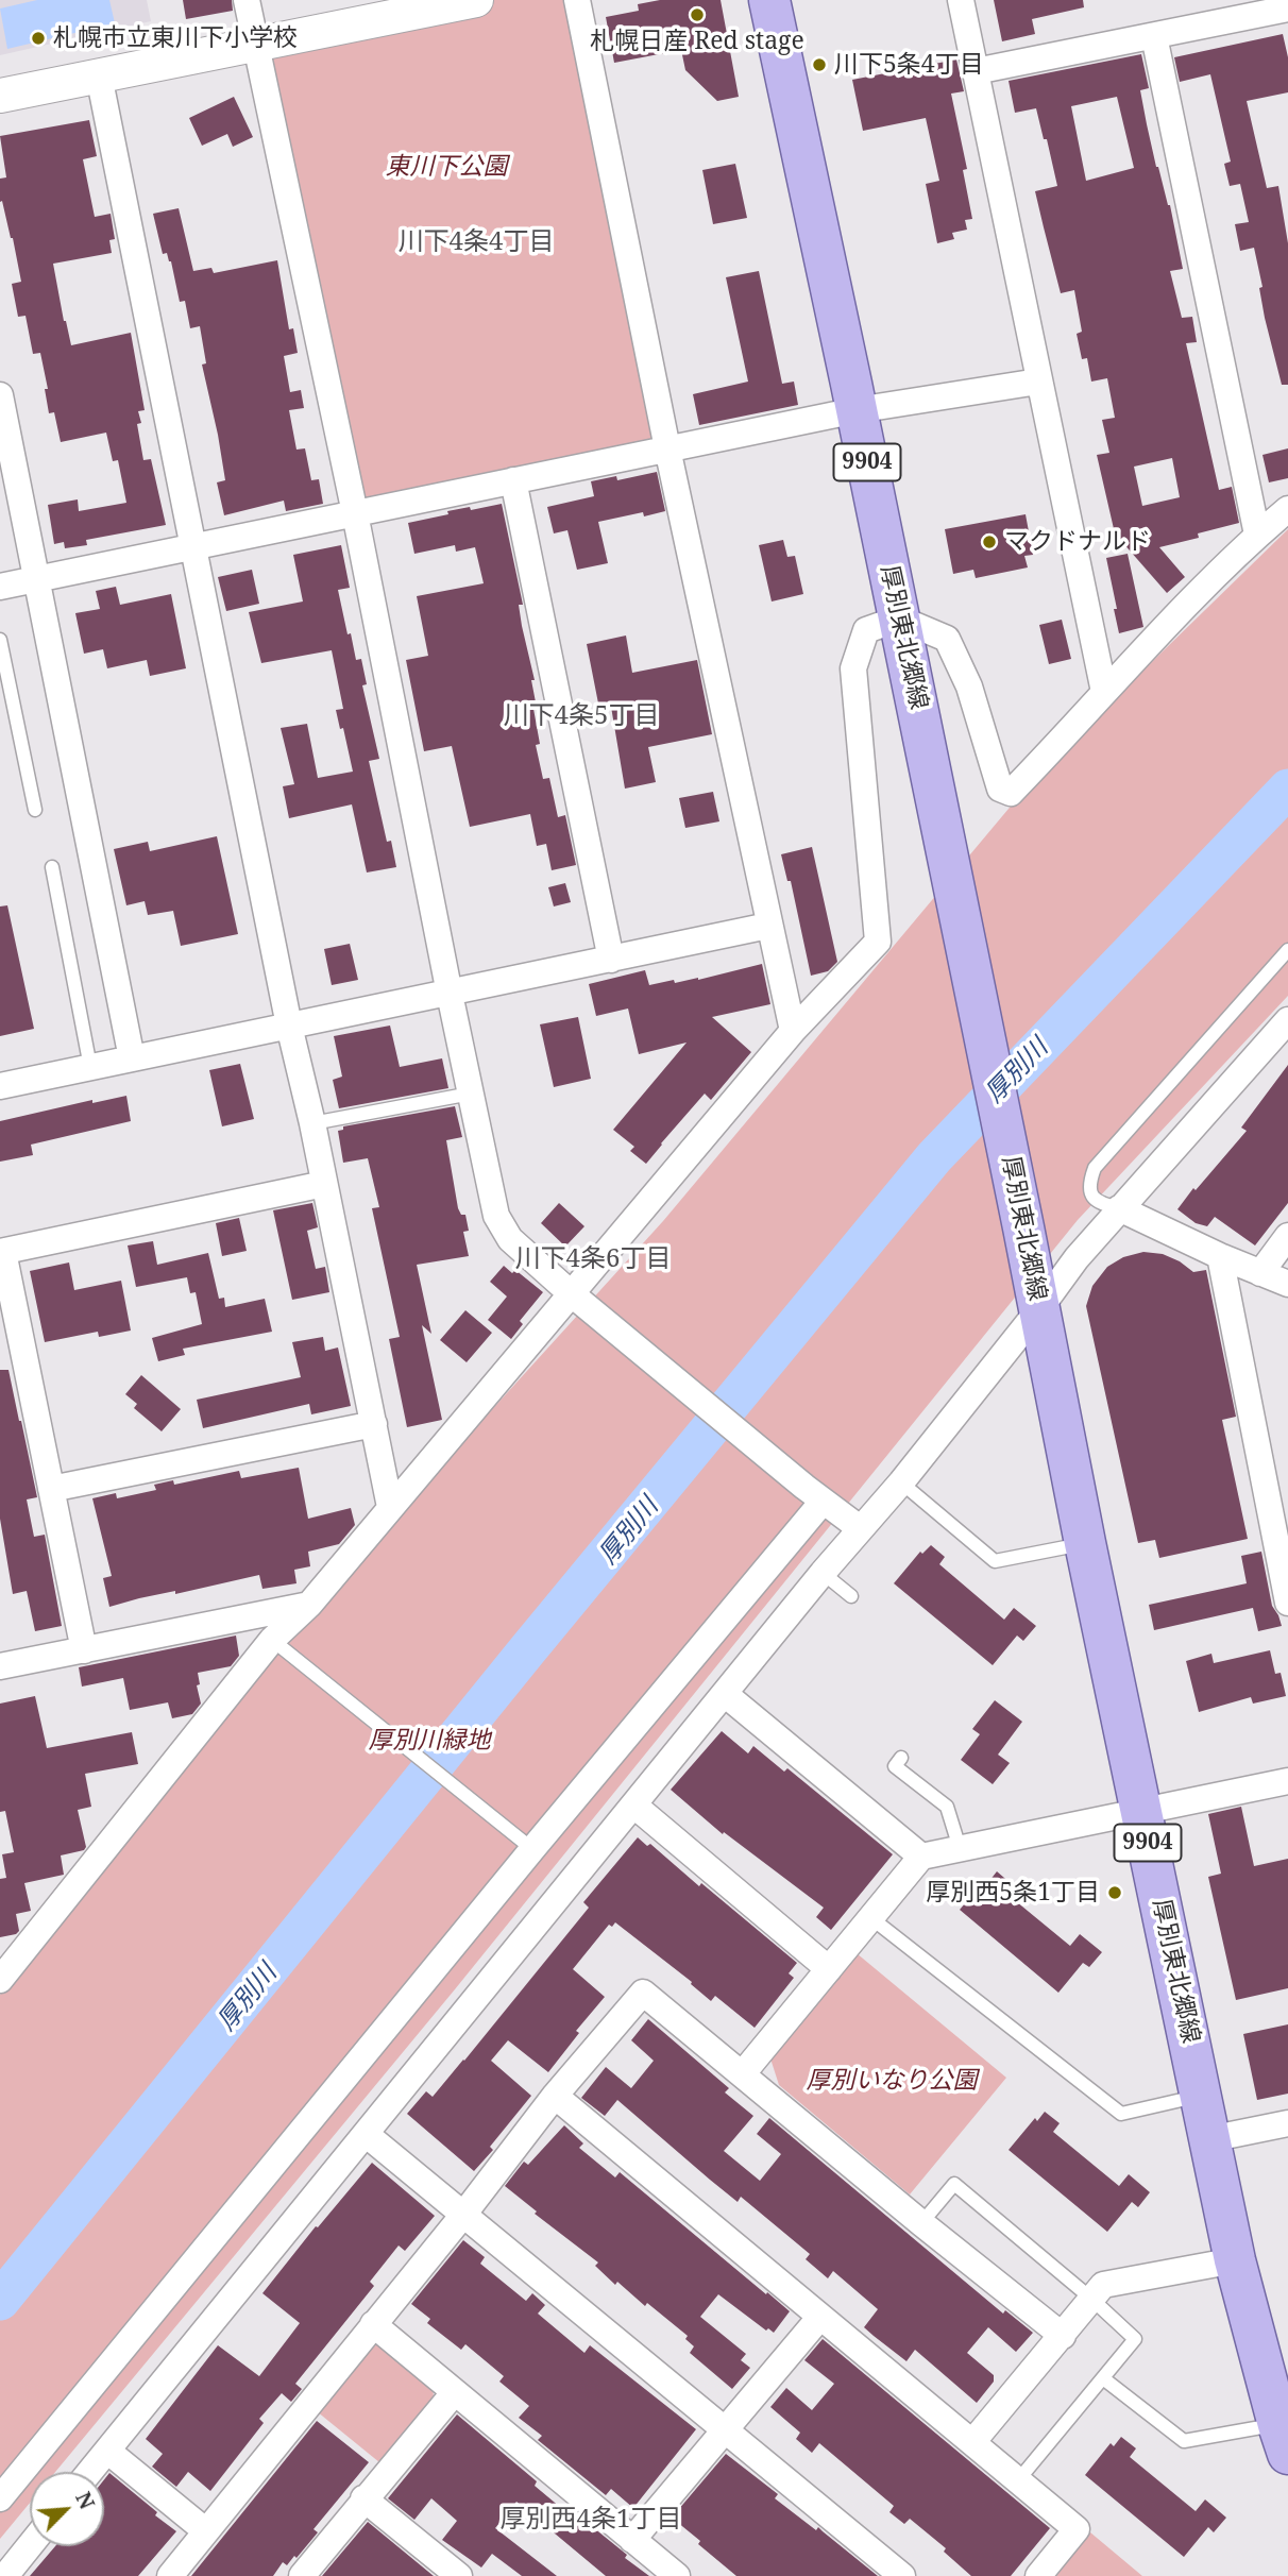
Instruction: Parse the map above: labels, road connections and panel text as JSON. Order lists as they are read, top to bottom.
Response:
{
  "streets": {
    "main road": ["9904", "厚別東北郷線"]
  },
  "districts": [
    "川下4条4丁目",
    "川下4条5丁目",
    "川下4条6丁目",
    "厚別西4条1丁目"
  ],
  "water": ["厚別川"],
  "parks": ["東川下公園", "厚別川緑地", "厚別いなり公園"],
  "places": [
    "札幌日産 Red stage",
    "札幌市立東川下小学校",
    "川下5条4丁目",
    "マクドナルド",
    "厚別西5条1丁目"
  ],
  "north": "top right"
}
